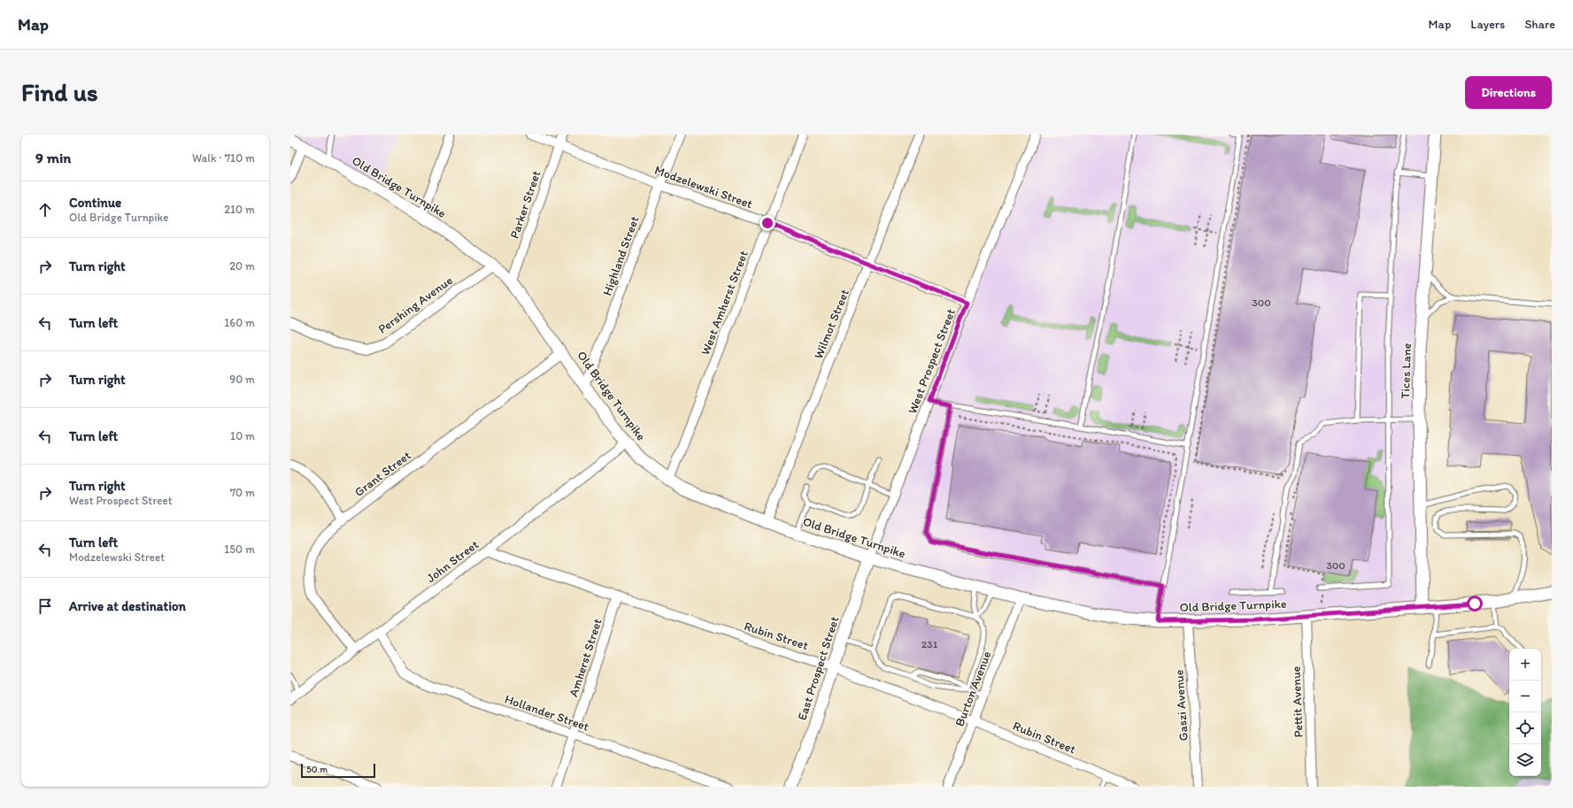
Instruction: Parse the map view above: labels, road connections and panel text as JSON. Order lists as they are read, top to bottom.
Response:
{
  "streets": {
    "street": [
      "Old Bridge Turnpike",
      "Modzelewski Street",
      "Parker Street",
      "Highland Street",
      "West Amherst Street",
      "Pershing Avenue",
      "Wilmot Street",
      "West Prospect Street",
      "Tices Lane",
      "Grant Street",
      "John Street",
      "Rubin Street",
      "Amherst Street",
      "East Prospect Street",
      "Burton Avenue",
      "Pettit Avenue",
      "Gaszi Avenue",
      "Hollander Street"
    ]
  },
  "crossings": [
    ["Old Bridge Turnpike", "Parker Street"],
    ["Old Bridge Turnpike", "Highland Street"],
    ["Old Bridge Turnpike", "West Amherst Street"],
    ["Old Bridge Turnpike", "Pershing Avenue"],
    ["Old Bridge Turnpike", "Wilmot Street"],
    ["Old Bridge Turnpike", "West Prospect Street"],
    ["Old Bridge Turnpike", "Tices Lane"],
    ["Old Bridge Turnpike", "Grant Street"],
    ["Old Bridge Turnpike", "John Street"],
    ["Old Bridge Turnpike", "East Prospect Street"],
    ["Old Bridge Turnpike", "Burton Avenue"],
    ["Old Bridge Turnpike", "Pettit Avenue"],
    ["Old Bridge Turnpike", "Gaszi Avenue"],
    ["Modzelewski Street", "Parker Street"],
    ["Modzelewski Street", "Highland Street"],
    ["Modzelewski Street", "West Amherst Street"],
    ["Modzelewski Street", "Wilmot Street"],
    ["Modzelewski Street", "West Prospect Street"],
    ["West Prospect Street", "East Prospect Street"],
    ["Grant Street", "John Street"],
    ["John Street", "Rubin Street"],
    ["John Street", "Hollander Street"],
    ["Rubin Street", "Amherst Street"],
    ["Rubin Street", "East Prospect Street"],
    ["Rubin Street", "Burton Avenue"],
    ["Amherst Street", "Hollander Street"]
  ],
  "house_numbers": ["300", "300", "231"],
  "scale_bar": "50 m",
  "page": {
    "header": "Map",
    "nav": ["Map", "Layers", "Share"],
    "buttons": "Directions",
    "title": "Find us",
    "heading": ["9 min", "Walk · 710 m"],
    "list": [
      ["Continue", "Old Bridge Turnpike", "210 m"],
      ["Turn right", "20 m"],
      ["Turn left", "160 m"],
      ["Turn right", "90 m"],
      ["Turn left", "10 m"],
      ["Turn right", "West Prospect Street", "70 m"],
      ["Turn left", "Modzelewski Street", "150 m"],
      "Arrive at destination"
    ],
    "map_buttons": ["+", "−"],
    "scale": "50 m"
  }
}
